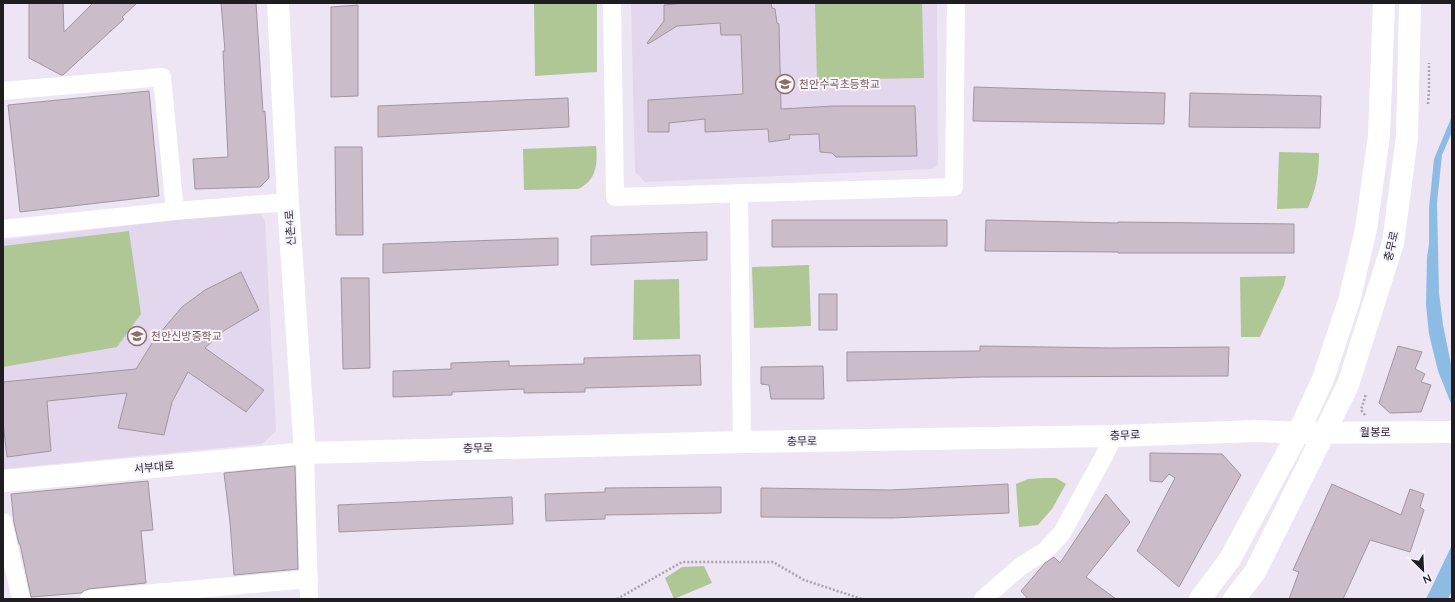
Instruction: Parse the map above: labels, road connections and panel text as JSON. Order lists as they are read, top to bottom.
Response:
{
  "streets": {
    "street": [
      "신촌4로",
      "충무로",
      "월봉로",
      "서부대로"
    ]
  },
  "crossings": [
    ["신촌4로", "충무로"],
    ["신촌4로", "서부대로"],
    ["충무로", "월봉로"],
    ["충무로", "서부대로"]
  ],
  "places": {
    "school or university": ["천안수곡초등학교", "천안신방중학교"]
  },
  "north": "bottom right"
}
